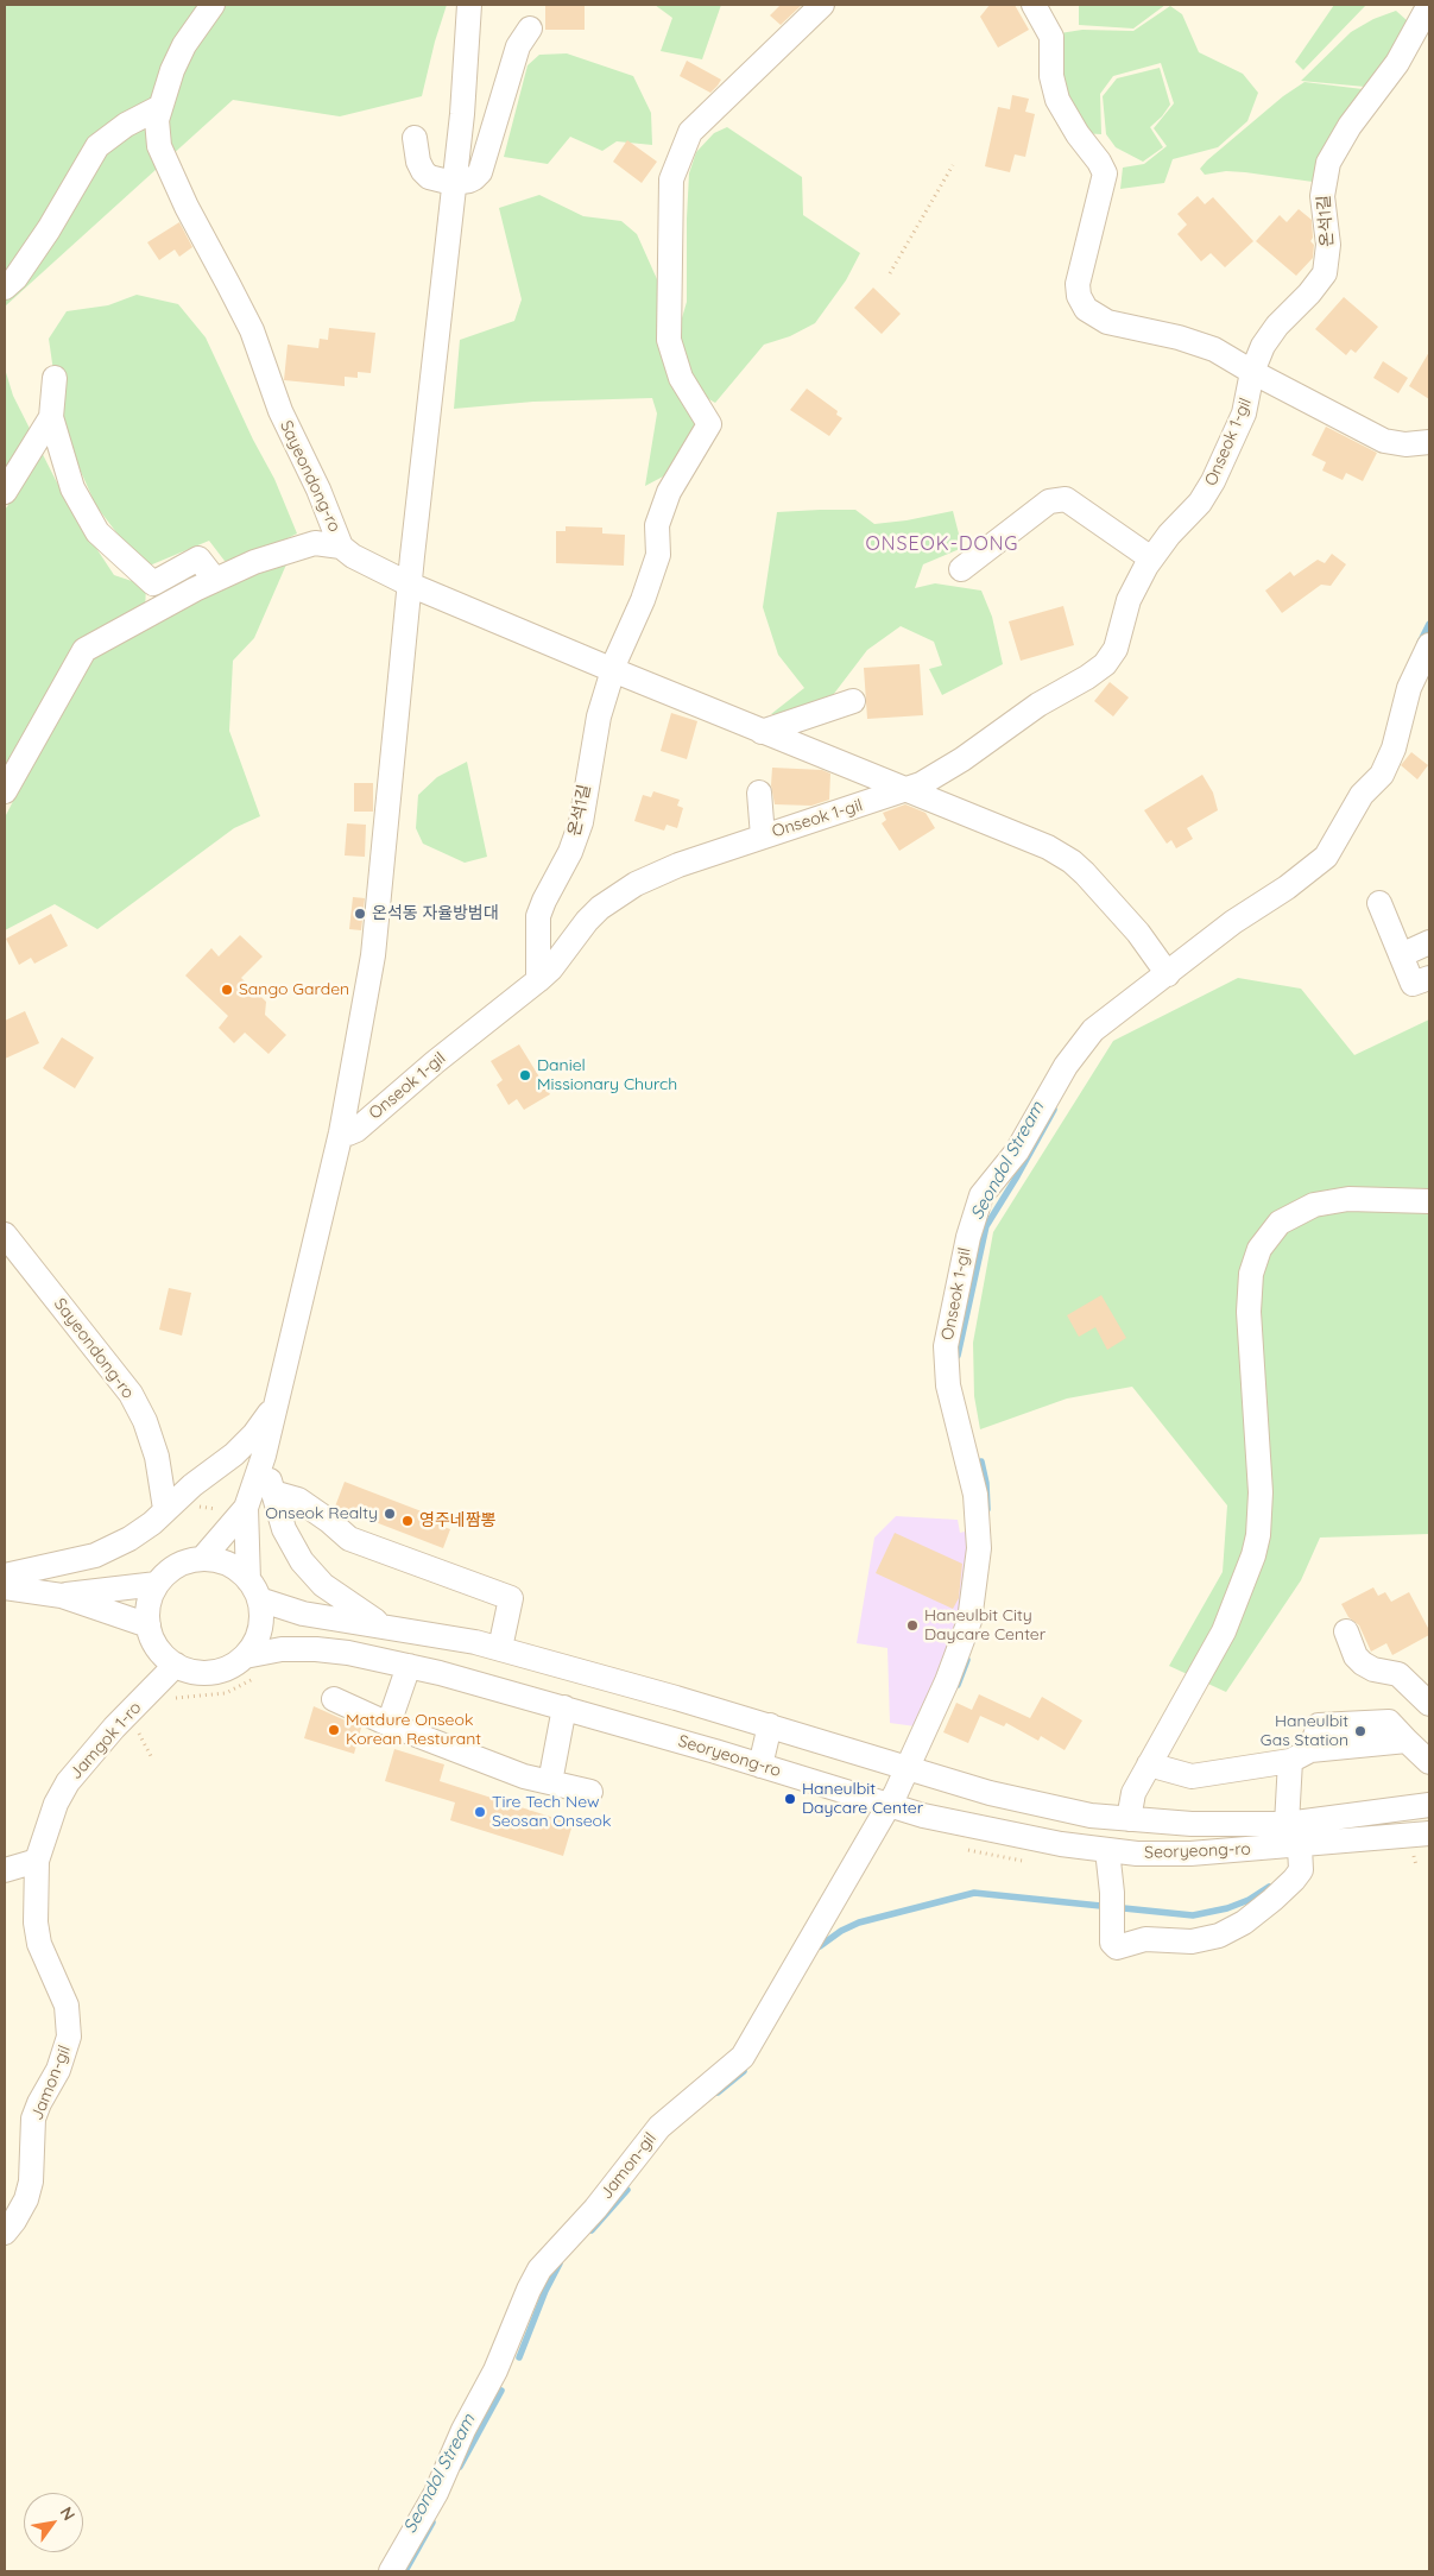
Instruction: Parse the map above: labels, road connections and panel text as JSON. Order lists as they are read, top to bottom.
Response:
{
  "streets": {
    "street": [
      "온석1길",
      "Onseok 1-gil",
      "Sayeondong-ro",
      "Jamgok 1-ro",
      "Seoryeong-ro",
      "Jamon-gil"
    ]
  },
  "crossings": [
    ["온석1길", "Onseok 1-gil"],
    ["Onseok 1-gil", "Seoryeong-ro"],
    ["Onseok 1-gil", "Jamon-gil"],
    ["Jamgok 1-ro", "Seoryeong-ro"],
    ["Jamgok 1-ro", "Jamon-gil"],
    ["Seoryeong-ro", "Jamon-gil"]
  ],
  "districts": ["ONSEOK-DONG"],
  "water": ["Seondol Stream"],
  "places": [
    "온석동 자율방범대",
    "Sango Garden",
    "Daniel Missionary Church",
    "Onseok Realty",
    "영주네짬뽕",
    "Haneulbit City Daycare Center",
    "Matdure Onseok Korean Resturant",
    "Haneulbit Gas Station",
    "Haneulbit Daycare Center",
    "Tire Tech New Seosan Onseok"
  ],
  "north": "top right"
}
